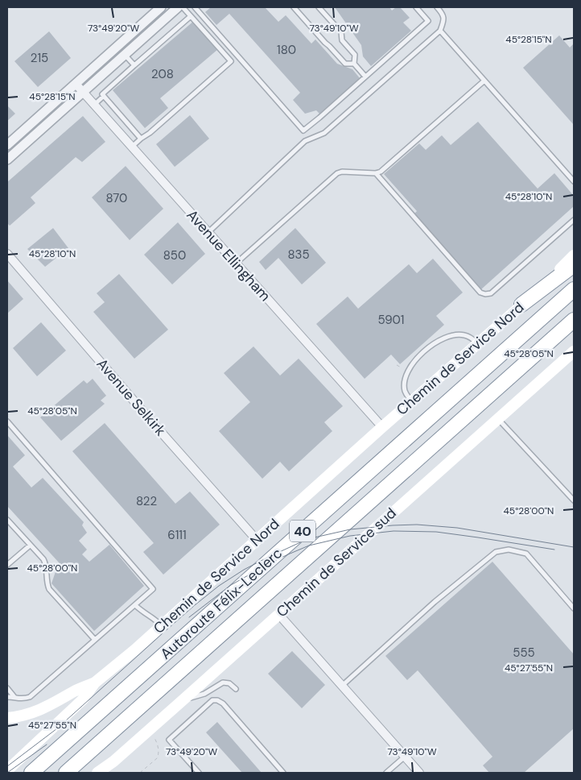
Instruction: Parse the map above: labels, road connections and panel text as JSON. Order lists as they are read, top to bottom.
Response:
{
  "streets": {
    "highway": ["40", "Autoroute Félix-Leclerc"],
    "main road": ["Chemin de Service Nord", "Chemin de Service sud"],
    "street": ["Avenue Ellingham", "Avenue Selkirk"]
  },
  "crossings": [
    ["Avenue Ellingham", "Chemin de Service Nord"],
    ["Chemin de Service Nord", "Avenue Selkirk"]
  ],
  "house_numbers": [
    "180",
    "215",
    "208",
    "870",
    "835",
    "850",
    "5901",
    "822",
    "6111",
    "555"
  ],
  "coordinates": [
    "73°49'20\"W",
    "73°49'10\"W",
    "45°28'15\"N",
    "45°28'10\"N",
    "45°28'05\"N",
    "45°28'00\"N",
    "45°27'55\"N"
  ]
}
